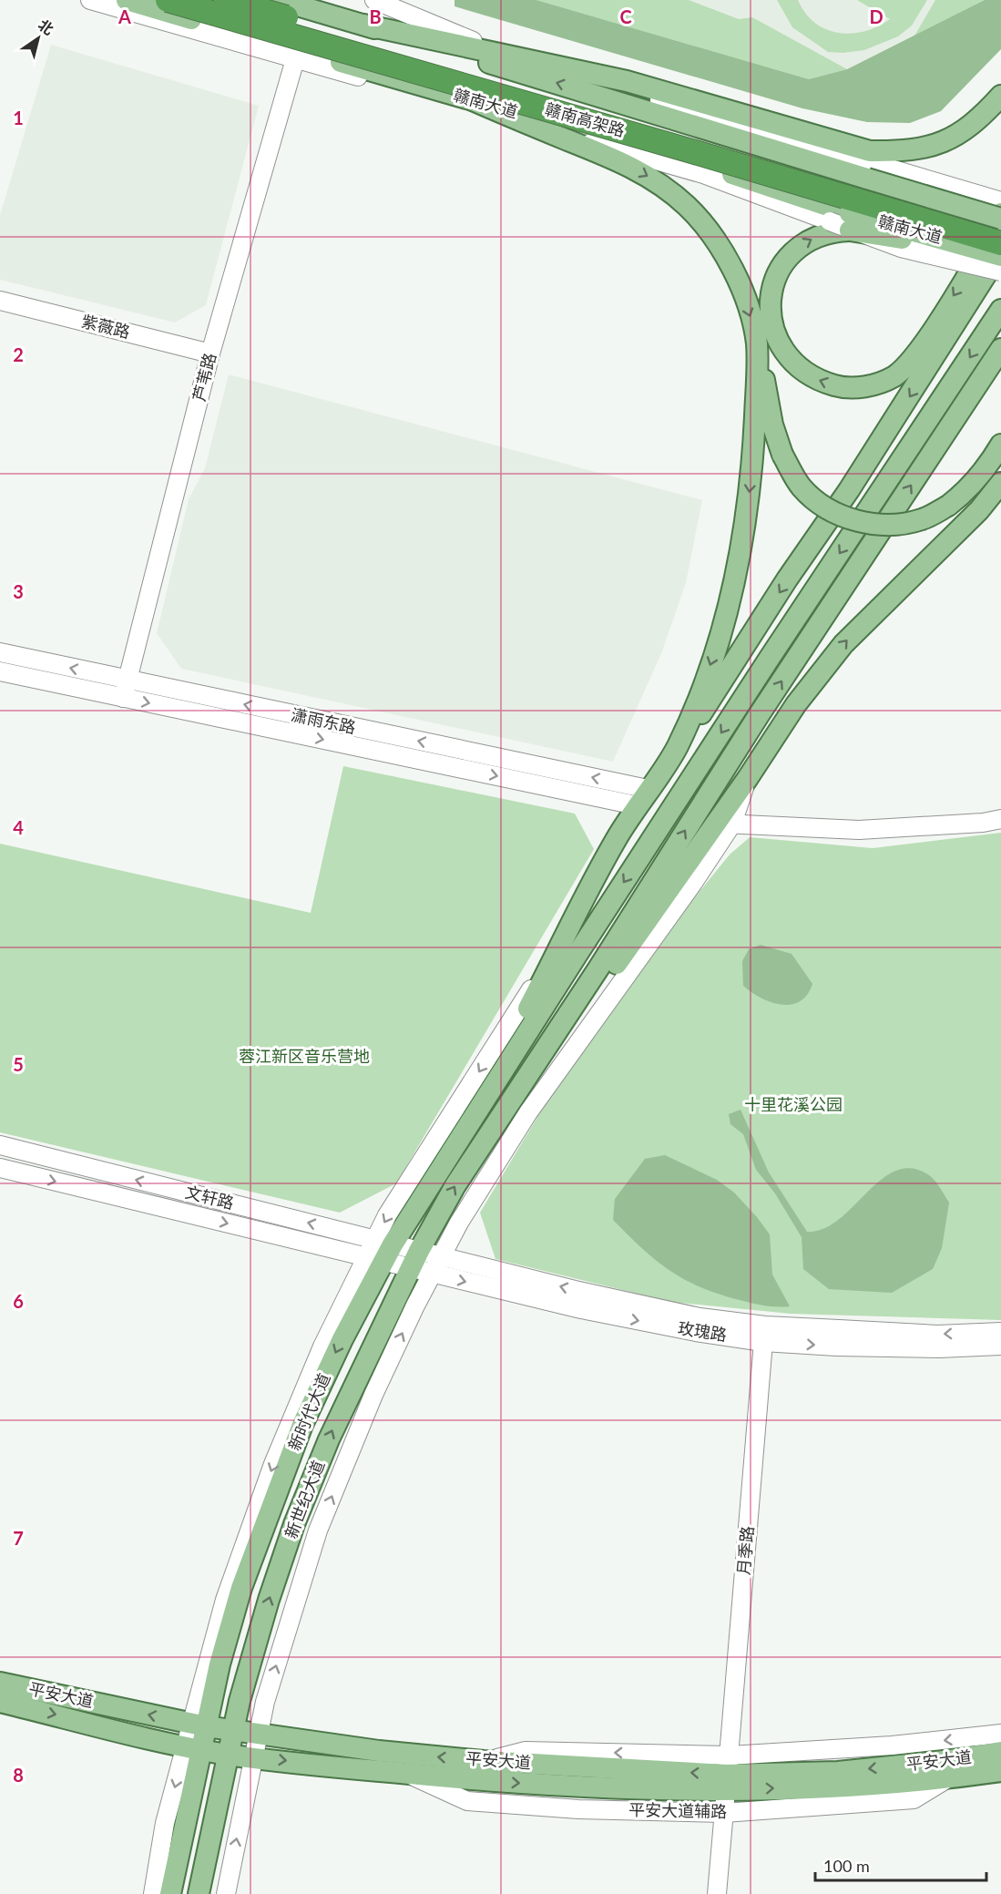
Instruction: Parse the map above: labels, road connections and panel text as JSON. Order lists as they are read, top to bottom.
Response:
{
  "streets": {
    "highway": ["赣南高架路"],
    "main road": [
      "赣南大道",
      "新时代大道",
      "新世纪大道",
      "平安大道"
    ],
    "street": [
      "紫薇路",
      "芦苇路",
      "潇雨东路",
      "文轩路",
      "玫瑰路",
      "月季路",
      "平安大道辅路"
    ]
  },
  "crossings": [
    ["紫薇路", "芦苇路"],
    ["芦苇路", "潇雨东路"],
    ["文轩路", "玫瑰路"],
    ["文轩路", "新时代大道"],
    ["文轩路", "新世纪大道"],
    ["玫瑰路", "新世纪大道"],
    ["玫瑰路", "月季路"],
    ["新时代大道", "平安大道"],
    ["新世纪大道", "平安大道"],
    ["月季路", "平安大道"],
    ["月季路", "平安大道辅路"],
    ["平安大道", "平安大道辅路"]
  ],
  "one_way": ["新时代大道", "新世纪大道"],
  "parks": ["蓉江新区音乐营地", "十里花溪公园"],
  "scale_bar": "100 m",
  "north": "top right",
  "grid": {
    "columns": [
      "A",
      "B",
      "C",
      "D"
    ],
    "rows": [
      "1",
      "2",
      "3",
      "4",
      "5",
      "6",
      "7",
      "8"
    ]
  }
}
